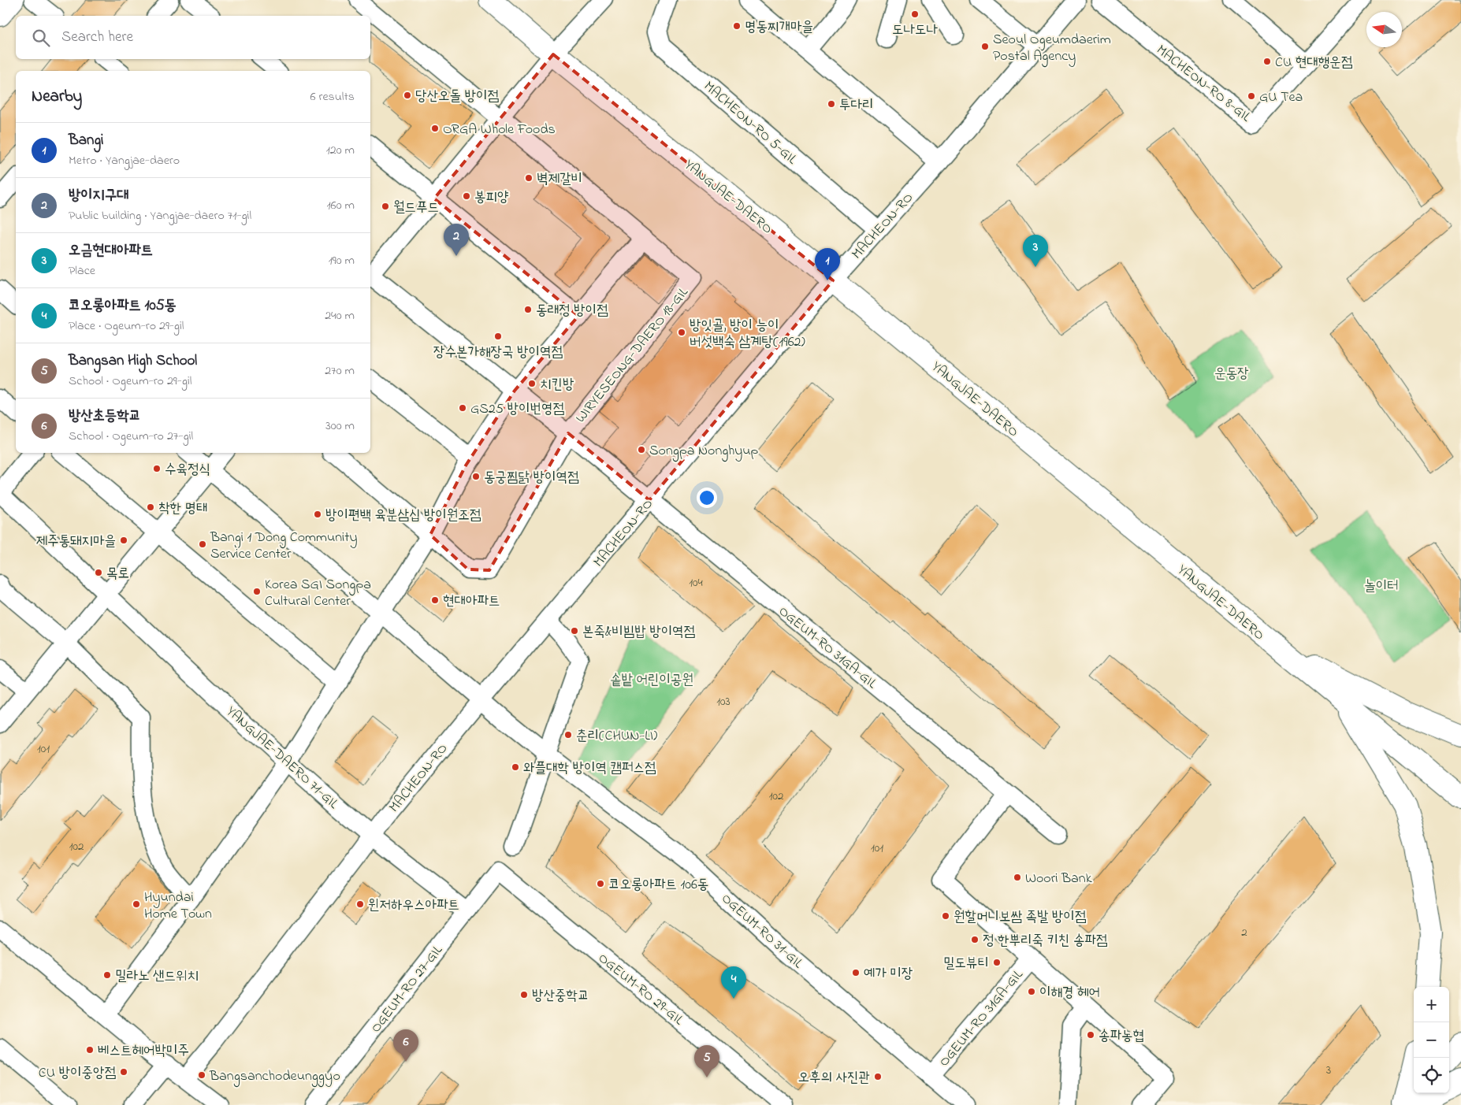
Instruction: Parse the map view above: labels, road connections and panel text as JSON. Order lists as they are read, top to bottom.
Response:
{
  "streets": {
    "main road": ["YANGJAE-DAERO"],
    "street": [
      "MACHEON-RO 8-GIL",
      "MACHEON-RO 5-GIL",
      "MACHEON-RO",
      "WIRYESEONG-DAERO 18-GIL",
      "OGEUM-RO 31GA-GIL",
      "YANGJAE-DAERO 71-GIL",
      "OGEUM-RO 31-GIL",
      "OGEUM-RO 27-GIL",
      "OGEUM-RO 29-GIL"
    ]
  },
  "crossings": [
    ["MACHEON-RO 5-GIL", "MACHEON-RO"],
    ["YANGJAE-DAERO", "MACHEON-RO"],
    ["MACHEON-RO", "WIRYESEONG-DAERO 18-GIL"],
    ["MACHEON-RO", "OGEUM-RO 31GA-GIL"],
    ["MACHEON-RO", "YANGJAE-DAERO 71-GIL"],
    ["MACHEON-RO", "OGEUM-RO 31-GIL"],
    ["WIRYESEONG-DAERO 18-GIL", "OGEUM-RO 31GA-GIL"],
    ["OGEUM-RO 31GA-GIL", "OGEUM-RO 31-GIL"],
    ["YANGJAE-DAERO 71-GIL", "OGEUM-RO 27-GIL"],
    ["OGEUM-RO 27-GIL", "OGEUM-RO 29-GIL"]
  ],
  "parks": ["운동장", "놀이터", "솥밭 어린이공원"],
  "places": [
    "도나도나",
    "명동찌개마을",
    "Seoul Ogeumdaerim Postal Agency",
    "CU 현대행운점",
    "당산오돌 방이점",
    "GU Tea",
    "투다리",
    "ORGA Whole Foods",
    "벽제갈비",
    "봉피양",
    "월드푸드",
    "동래정 방이점",
    "방잇골, 방이 능이 버섯백숙 삼계탕(1962)",
    "장수본가해장국 방이역점",
    "치킨방",
    "GS25 방이번영점",
    "Songpa Nonghyup",
    "수육정식",
    "동궁찜닭 방이역점",
    "착한 명태",
    "방이편백 육분삼십 방이원조점",
    "제주통돼지마을",
    "Bangi 1 Dong Community Service Center",
    "목로",
    "Korea SGI Songpa Cultural Center",
    "현대아파트",
    "본죽&비빔밥 방이역점",
    "춘리(CHUN-LI)",
    "와플대학 방이역 캠퍼스점",
    "Woori Bank",
    "코오롱아파트 106동",
    "Hyundai Home Town",
    "윈저하우스아파트",
    "원할머니보쌈 족발 방이점",
    "정 한뿌리죽 키친 송파점",
    "밀도뷰티",
    "예가 미장",
    "밀라노 샌드위치",
    "이해경 헤어",
    "방산중학교",
    "송파농협",
    "베스트헤어박미주",
    "CU 방이중앙점",
    "Bangsanchodeunggyo",
    "오후의 사진관"
  ],
  "house_numbers": [
    "104",
    "103",
    "101",
    "102",
    "102",
    "101",
    "2",
    "3"
  ],
  "north": "left",
  "page": {
    "search": "Search here",
    "heading": ["Nearby", "6 results"],
    "list": [
      {
        "mark": "1",
        "name": "Bangi",
        "note": "Metro · Yangjae-daero",
        "value": "120 m"
      },
      {
        "mark": "2",
        "name": "방이지구대",
        "note": "Public building · Yangjae-daero 71-gil",
        "value": "160 m"
      },
      {
        "mark": "3",
        "name": "오금현대아파트",
        "note": "Place",
        "value": "190 m"
      },
      {
        "mark": "4",
        "name": "코오롱아파트 105동",
        "note": "Place · Ogeum-ro 29-gil",
        "value": "240 m"
      },
      {
        "mark": "5",
        "name": "Bangsan High School",
        "note": "School · Ogeum-ro 29-gil",
        "value": "270 m"
      },
      {
        "mark": "6",
        "name": "방산초등학교",
        "note": "School · Ogeum-ro 27-gil",
        "value": "300 m"
      }
    ],
    "pins": [
      "2",
      "3",
      "1",
      "4",
      "6",
      "5"
    ],
    "map_buttons": ["+", "−"]
  }
}
